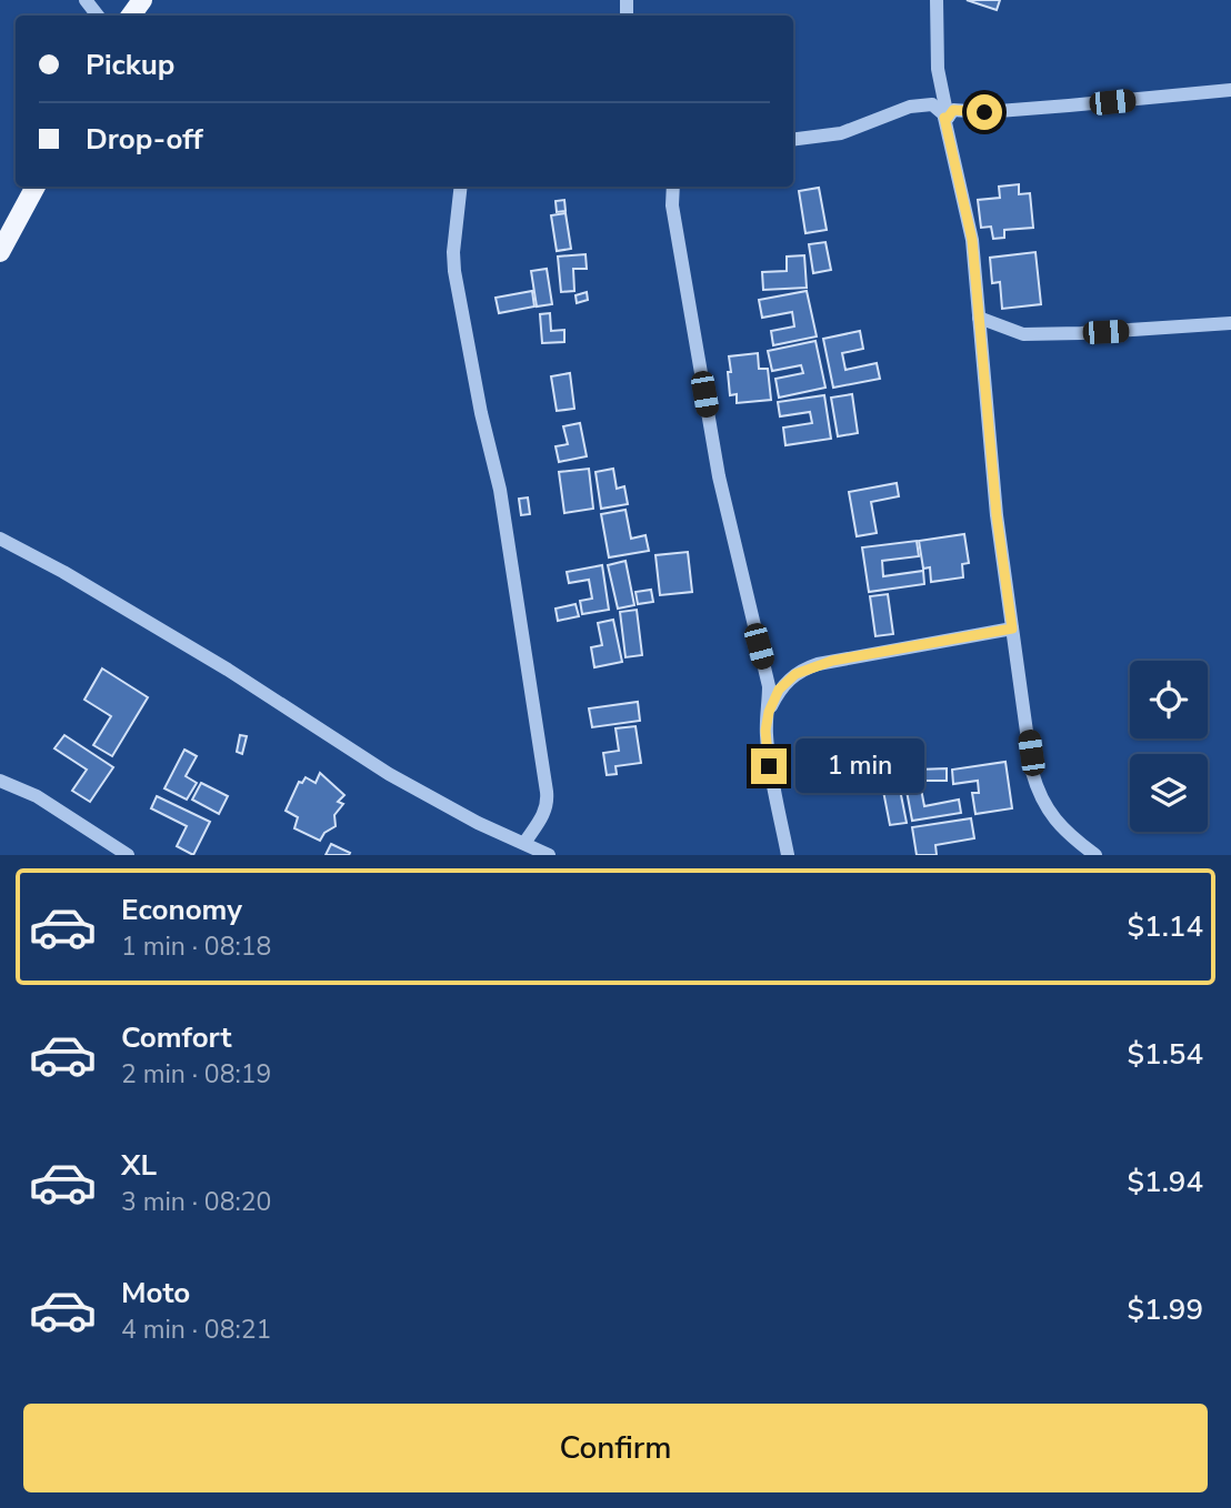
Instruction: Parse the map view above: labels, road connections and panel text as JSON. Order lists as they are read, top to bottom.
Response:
{
  "page": {
    "banner": ["Pickup", "Drop-off"],
    "bubble": "1 min",
    "list": [
      {
        "name": "Economy",
        "note": "1 min · 08:18",
        "value": "$1.14"
      },
      {
        "name": "Comfort",
        "note": "2 min · 08:19",
        "value": "$1.54"
      },
      {
        "name": "XL",
        "note": "3 min · 08:20",
        "value": "$1.94"
      },
      {
        "name": "Moto",
        "note": "4 min · 08:21",
        "value": "$1.99"
      }
    ],
    "buttons": "Confirm"
  }
}
